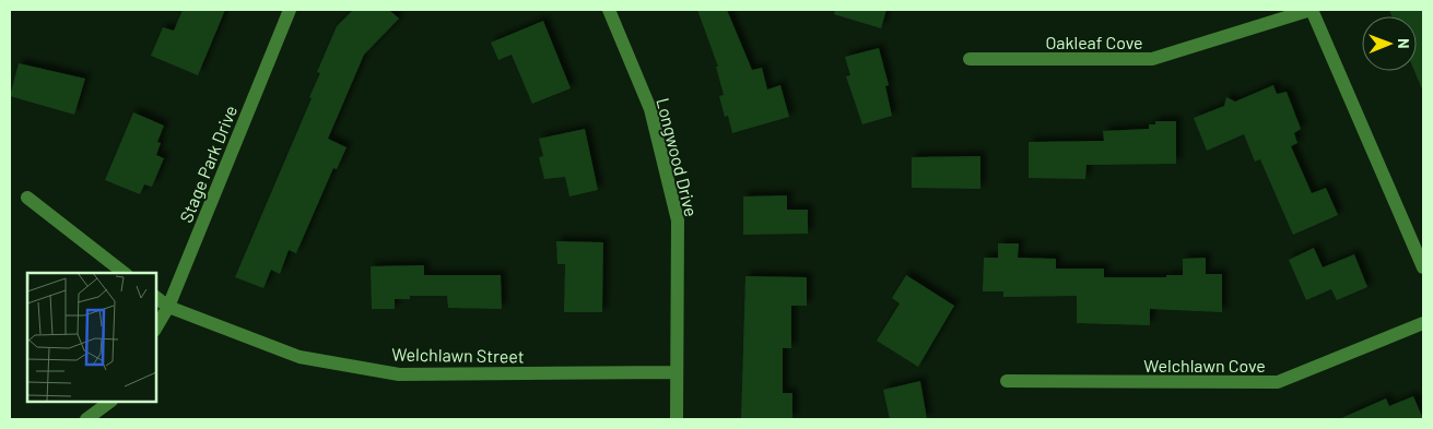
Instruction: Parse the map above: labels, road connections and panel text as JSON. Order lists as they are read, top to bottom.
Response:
{
  "streets": {
    "street": [
      "Oakleaf Cove",
      "Longwood Drive",
      "Stage Park Drive",
      "Welchlawn Street",
      "Welchlawn Cove"
    ]
  },
  "crossings": [
    ["Longwood Drive", "Welchlawn Street"],
    ["Stage Park Drive", "Welchlawn Street"]
  ],
  "north": "right"
}
